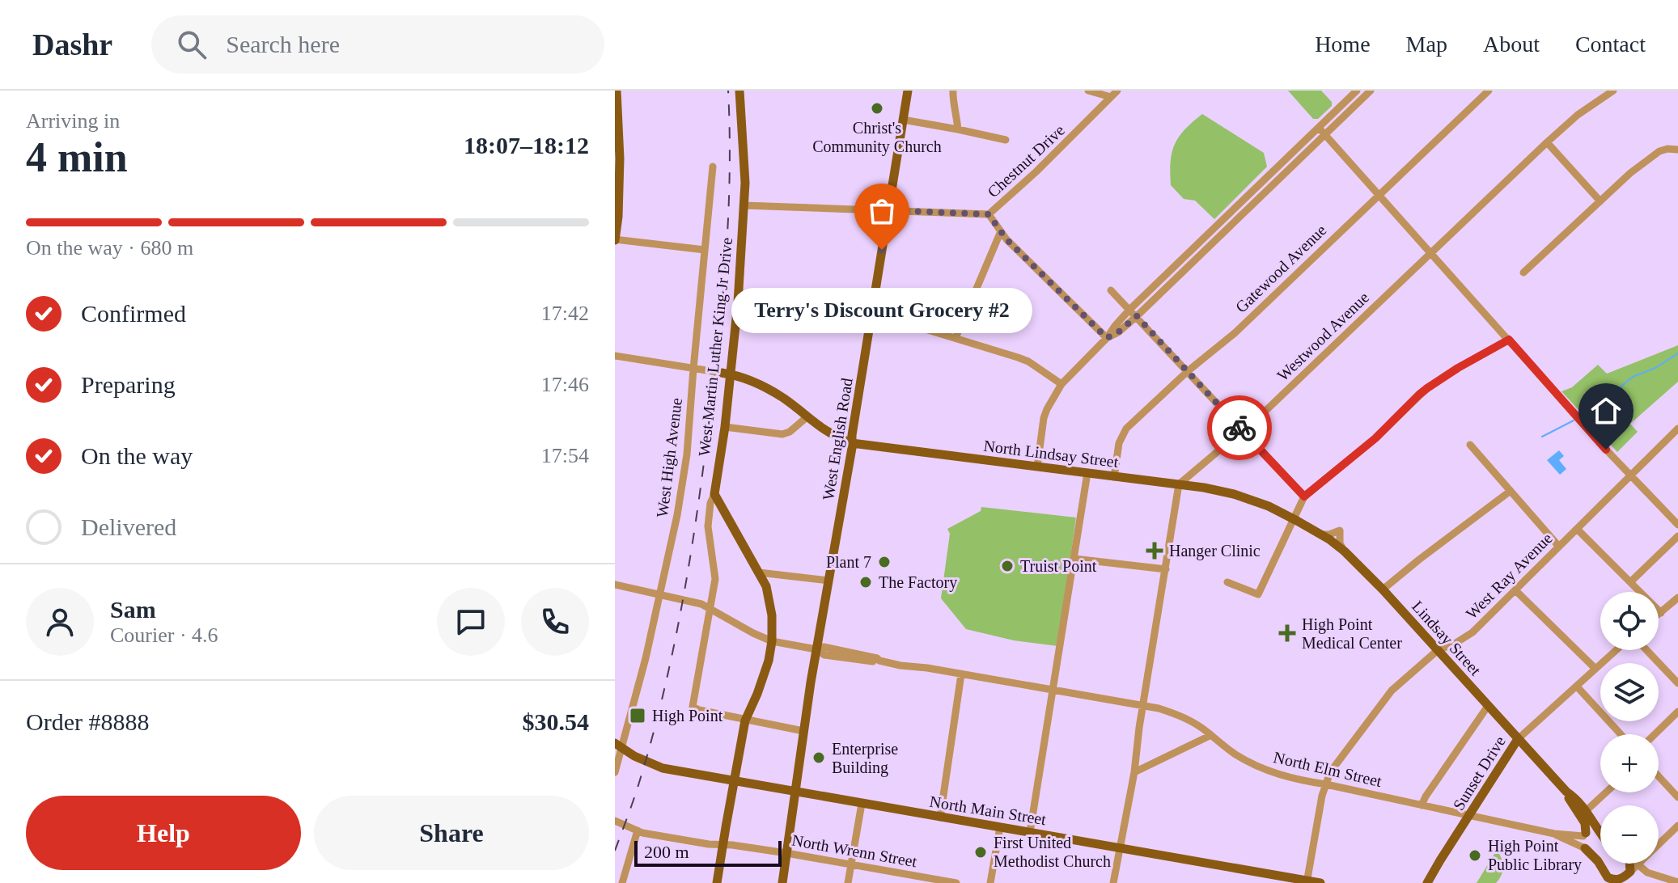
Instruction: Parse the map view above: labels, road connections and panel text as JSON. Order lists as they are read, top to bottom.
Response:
{
  "streets": {
    "main road": [
      "West Martin Luther King Jr Drive",
      "West English Road",
      "North Lindsay Street",
      "Lindsay Street",
      "Sunset Drive",
      "North Main Street"
    ],
    "street": [
      "Chestnut Drive",
      "Gatewood Avenue",
      "Westwood Avenue",
      "West High Avenue",
      "West Ray Avenue",
      "North Elm Street",
      "North Wrenn Street"
    ]
  },
  "crossings": [
    ["Chestnut Drive", "West Martin Luther King Jr Drive"],
    ["Chestnut Drive", "West English Road"],
    ["Gatewood Avenue", "North Lindsay Street"],
    ["Westwood Avenue", "North Lindsay Street"],
    ["West Martin Luther King Jr Drive", "North Lindsay Street"],
    ["West English Road", "North Lindsay Street"],
    ["West English Road", "North Elm Street"],
    ["West English Road", "North Main Street"],
    ["West English Road", "North Wrenn Street"],
    ["North Lindsay Street", "Lindsay Street"],
    ["West High Avenue", "North Elm Street"],
    ["West High Avenue", "North Main Street"],
    ["West Ray Avenue", "Lindsay Street"],
    ["West Ray Avenue", "North Elm Street"],
    ["West Ray Avenue", "North Main Street"],
    ["Lindsay Street", "Sunset Drive"],
    ["North Elm Street", "Sunset Drive"]
  ],
  "places": {
    "other": [
      "Christ's Community Church",
      "Terry's Discount Grocery #2",
      "Plant 7",
      "Truist Point",
      "The Factory",
      "Enterprise Building",
      "First United Methodist Church",
      "High Point Public Library"
    ],
    "health": ["Hanger Clinic", "High Point Medical Center"],
    "transit": ["High Point"]
  },
  "scale_bar": "200 m",
  "page": {
    "header": "Dashr",
    "search": "Search here",
    "nav": [
      "Home",
      "Map",
      "About",
      "Contact"
    ],
    "heading": ["4 min", "Arriving in", "18:07–18:12"],
    "panel": [
      "Sam",
      "Courier · 4.6",
      "Order #8888",
      "$30.54"
    ],
    "bar": "On the way · 680 m",
    "list": [
      ["Confirmed", "17:42"],
      ["Preparing", "17:46"],
      ["On the way", "17:54"],
      "Delivered"
    ],
    "bubble": "Terry's Discount Grocery #2",
    "map_buttons": ["+", "−"],
    "buttons": ["Help", "Share"],
    "scale": "200 m"
  }
}
